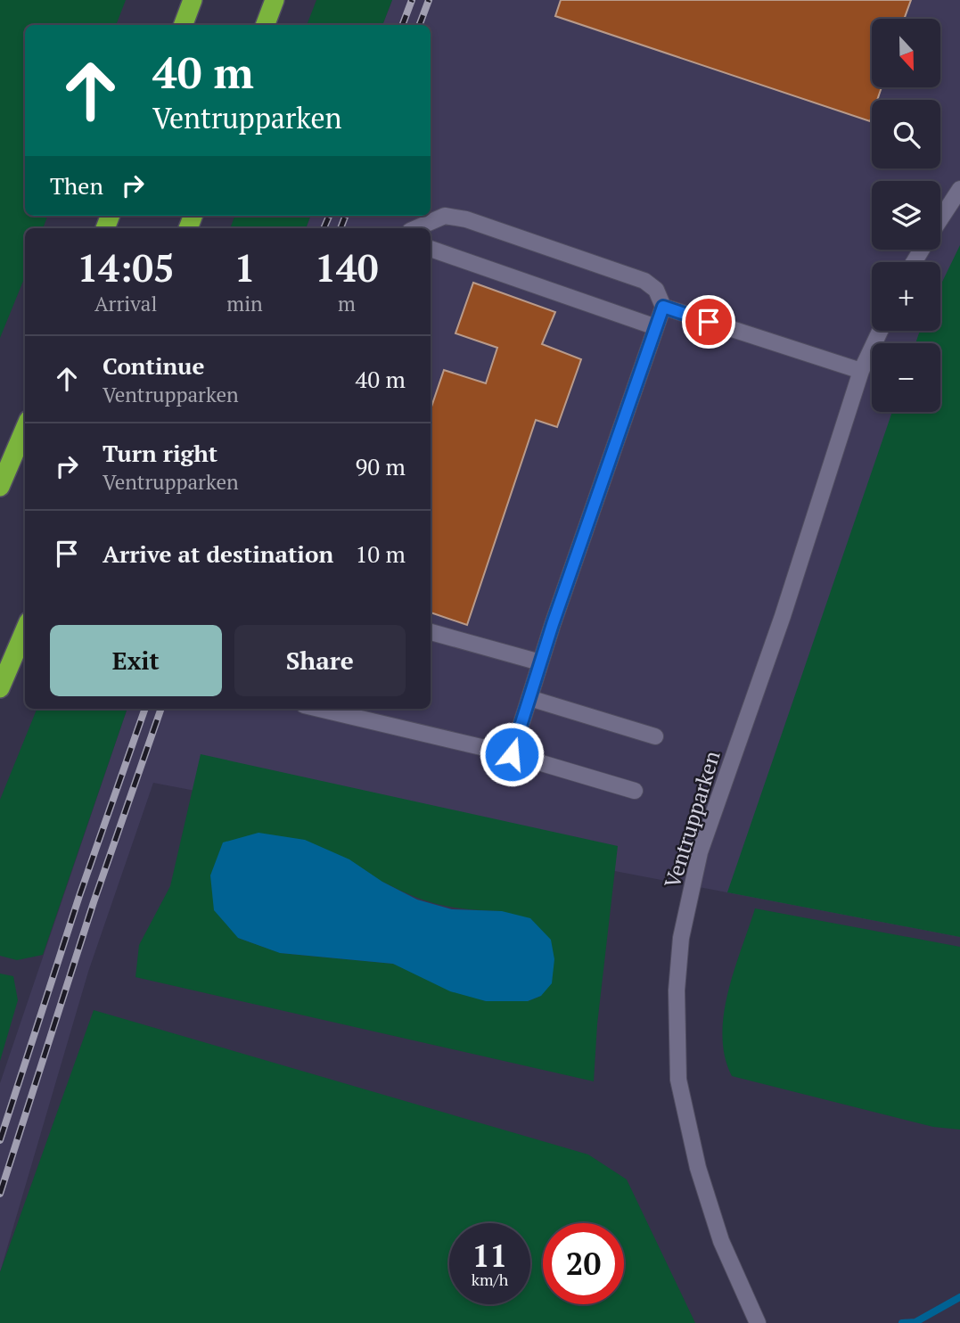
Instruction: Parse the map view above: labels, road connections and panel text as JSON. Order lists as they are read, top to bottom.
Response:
{
  "streets": {
    "street": ["Ventrupparken"]
  },
  "north": "bottom",
  "page": {
    "map_buttons": ["+", "−"],
    "turn": ["40 m", "Ventrupparken"],
    "then": "Then",
    "eta": [
      "14:05",
      "Arrival",
      "1",
      "min",
      "140",
      "m"
    ],
    "list": [
      {
        "name": "Continue",
        "note": "Ventrupparken",
        "value": "40 m"
      },
      {
        "name": "Turn right",
        "note": "Ventrupparken",
        "value": "90 m"
      },
      {
        "name": "Arrive at destination",
        "value": "10 m"
      }
    ],
    "buttons": ["Exit", "Share"],
    "speed": "11 km/h",
    "limit": "20"
  }
}
